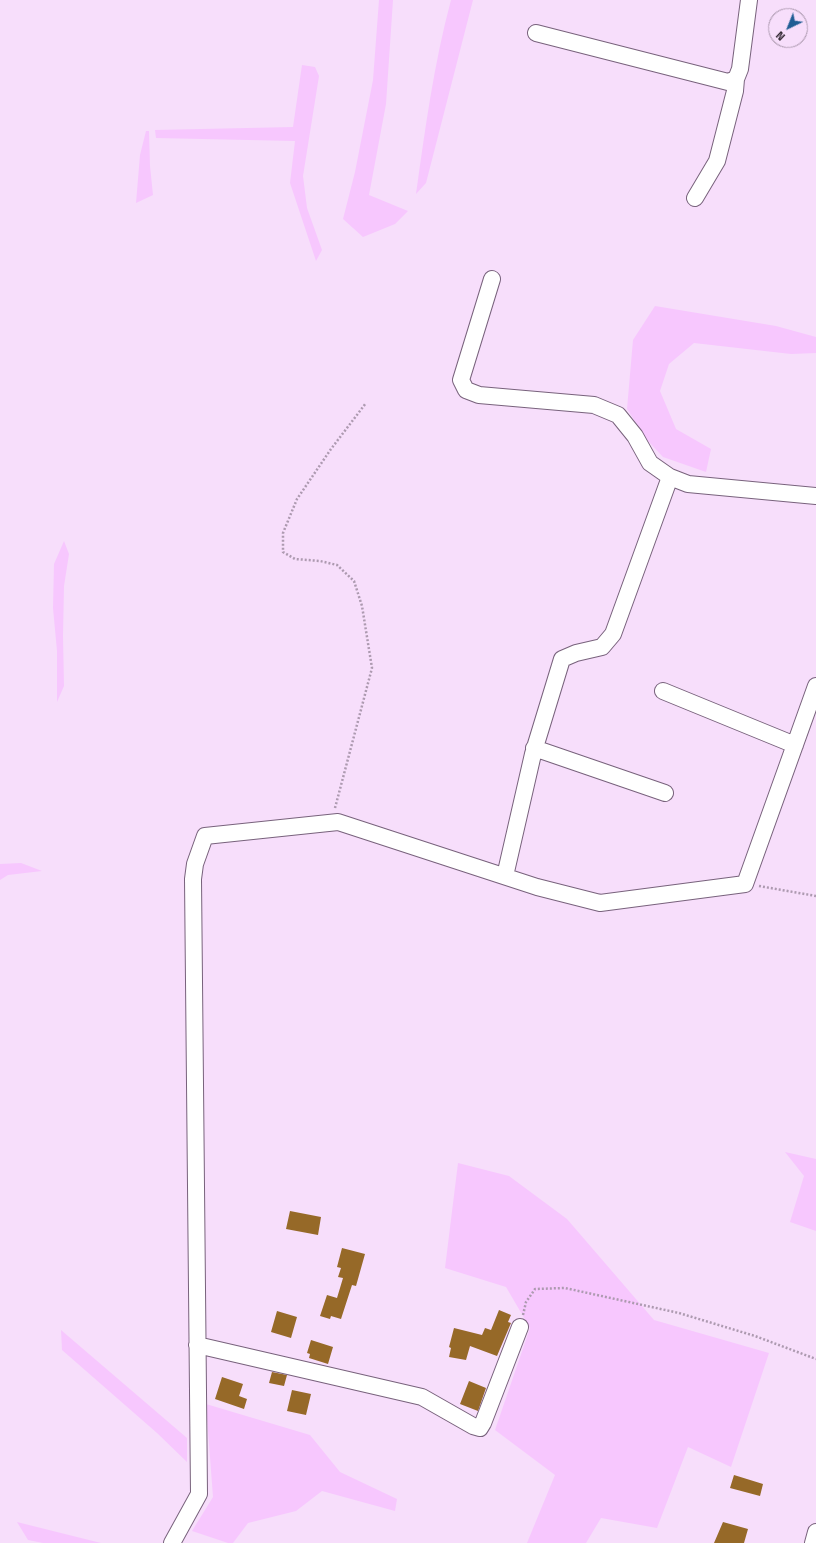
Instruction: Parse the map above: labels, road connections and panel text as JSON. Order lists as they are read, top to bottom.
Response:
{
  "north": "bottom left"
}
